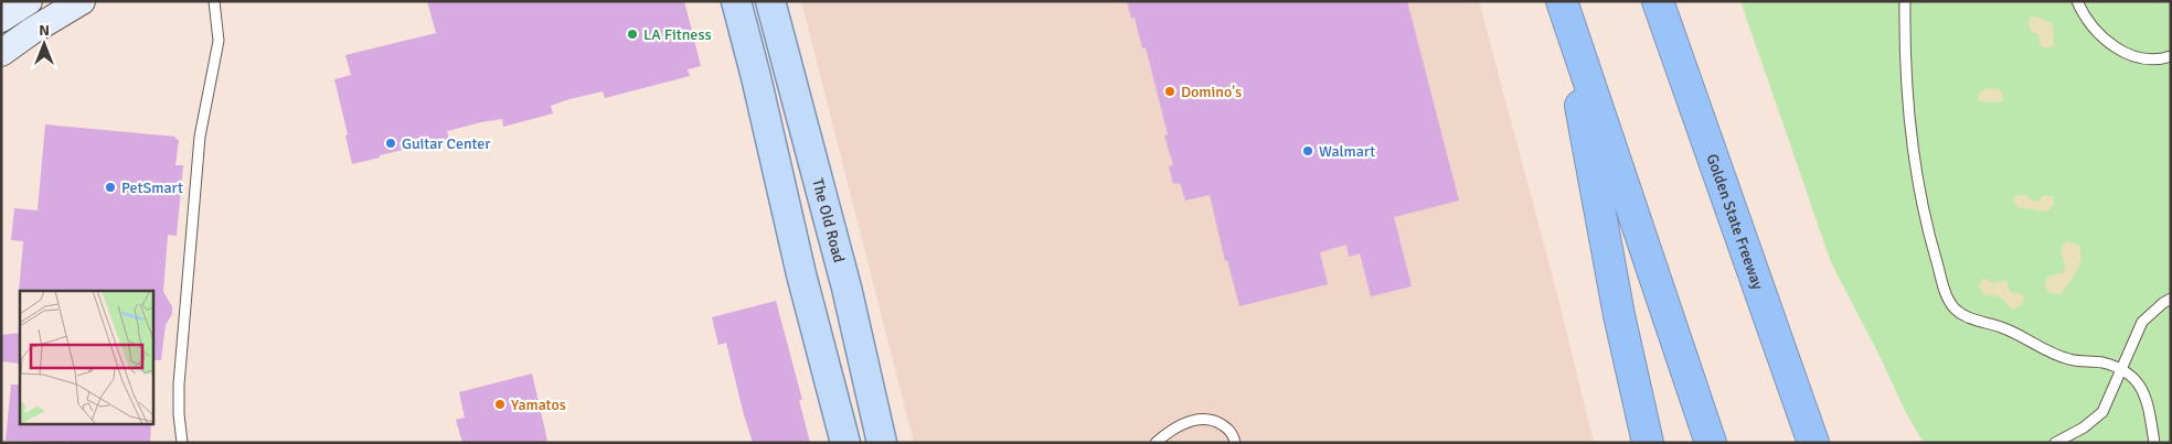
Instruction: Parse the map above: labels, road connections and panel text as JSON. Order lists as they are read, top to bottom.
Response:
{
  "streets": {
    "highway": ["Golden State Freeway"],
    "main road": ["The Old Road"]
  },
  "places": [
    "LA Fitness",
    "Domino's",
    "Guitar Center",
    "Walmart",
    "PetSmart",
    "Yamatos"
  ],
  "north": "top"
}
